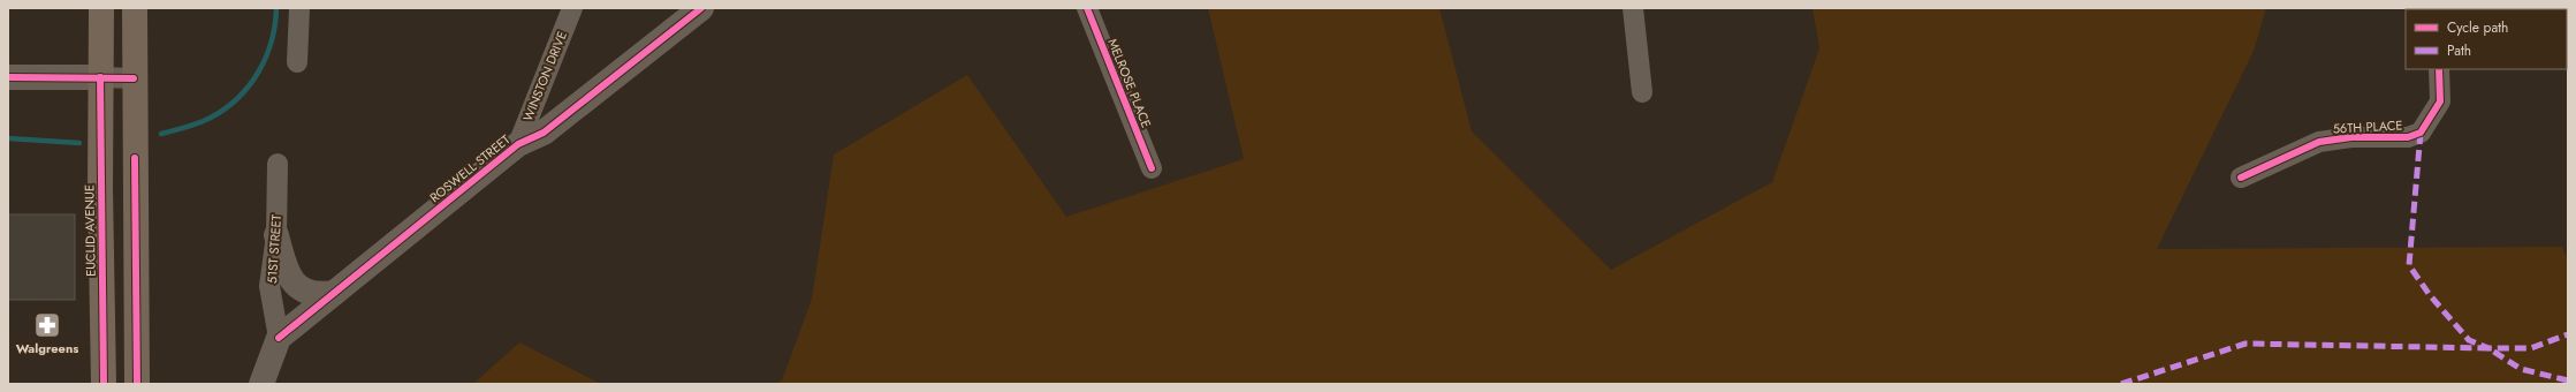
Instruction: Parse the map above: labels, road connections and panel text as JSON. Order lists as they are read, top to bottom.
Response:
{
  "streets": {
    "main road": ["EUCLID AVENUE"],
    "street": [
      "WINSTON DRIVE",
      "MELROSE PLACE",
      "56TH PLACE",
      "ROSWELL STREET",
      "51ST STREET"
    ]
  },
  "crossings": [
    ["WINSTON DRIVE", "ROSWELL STREET"],
    ["ROSWELL STREET", "51ST STREET"]
  ],
  "places": {
    "pharmacy": ["Walgreens"]
  },
  "legend": ["Cycle path", "Path"]
}
